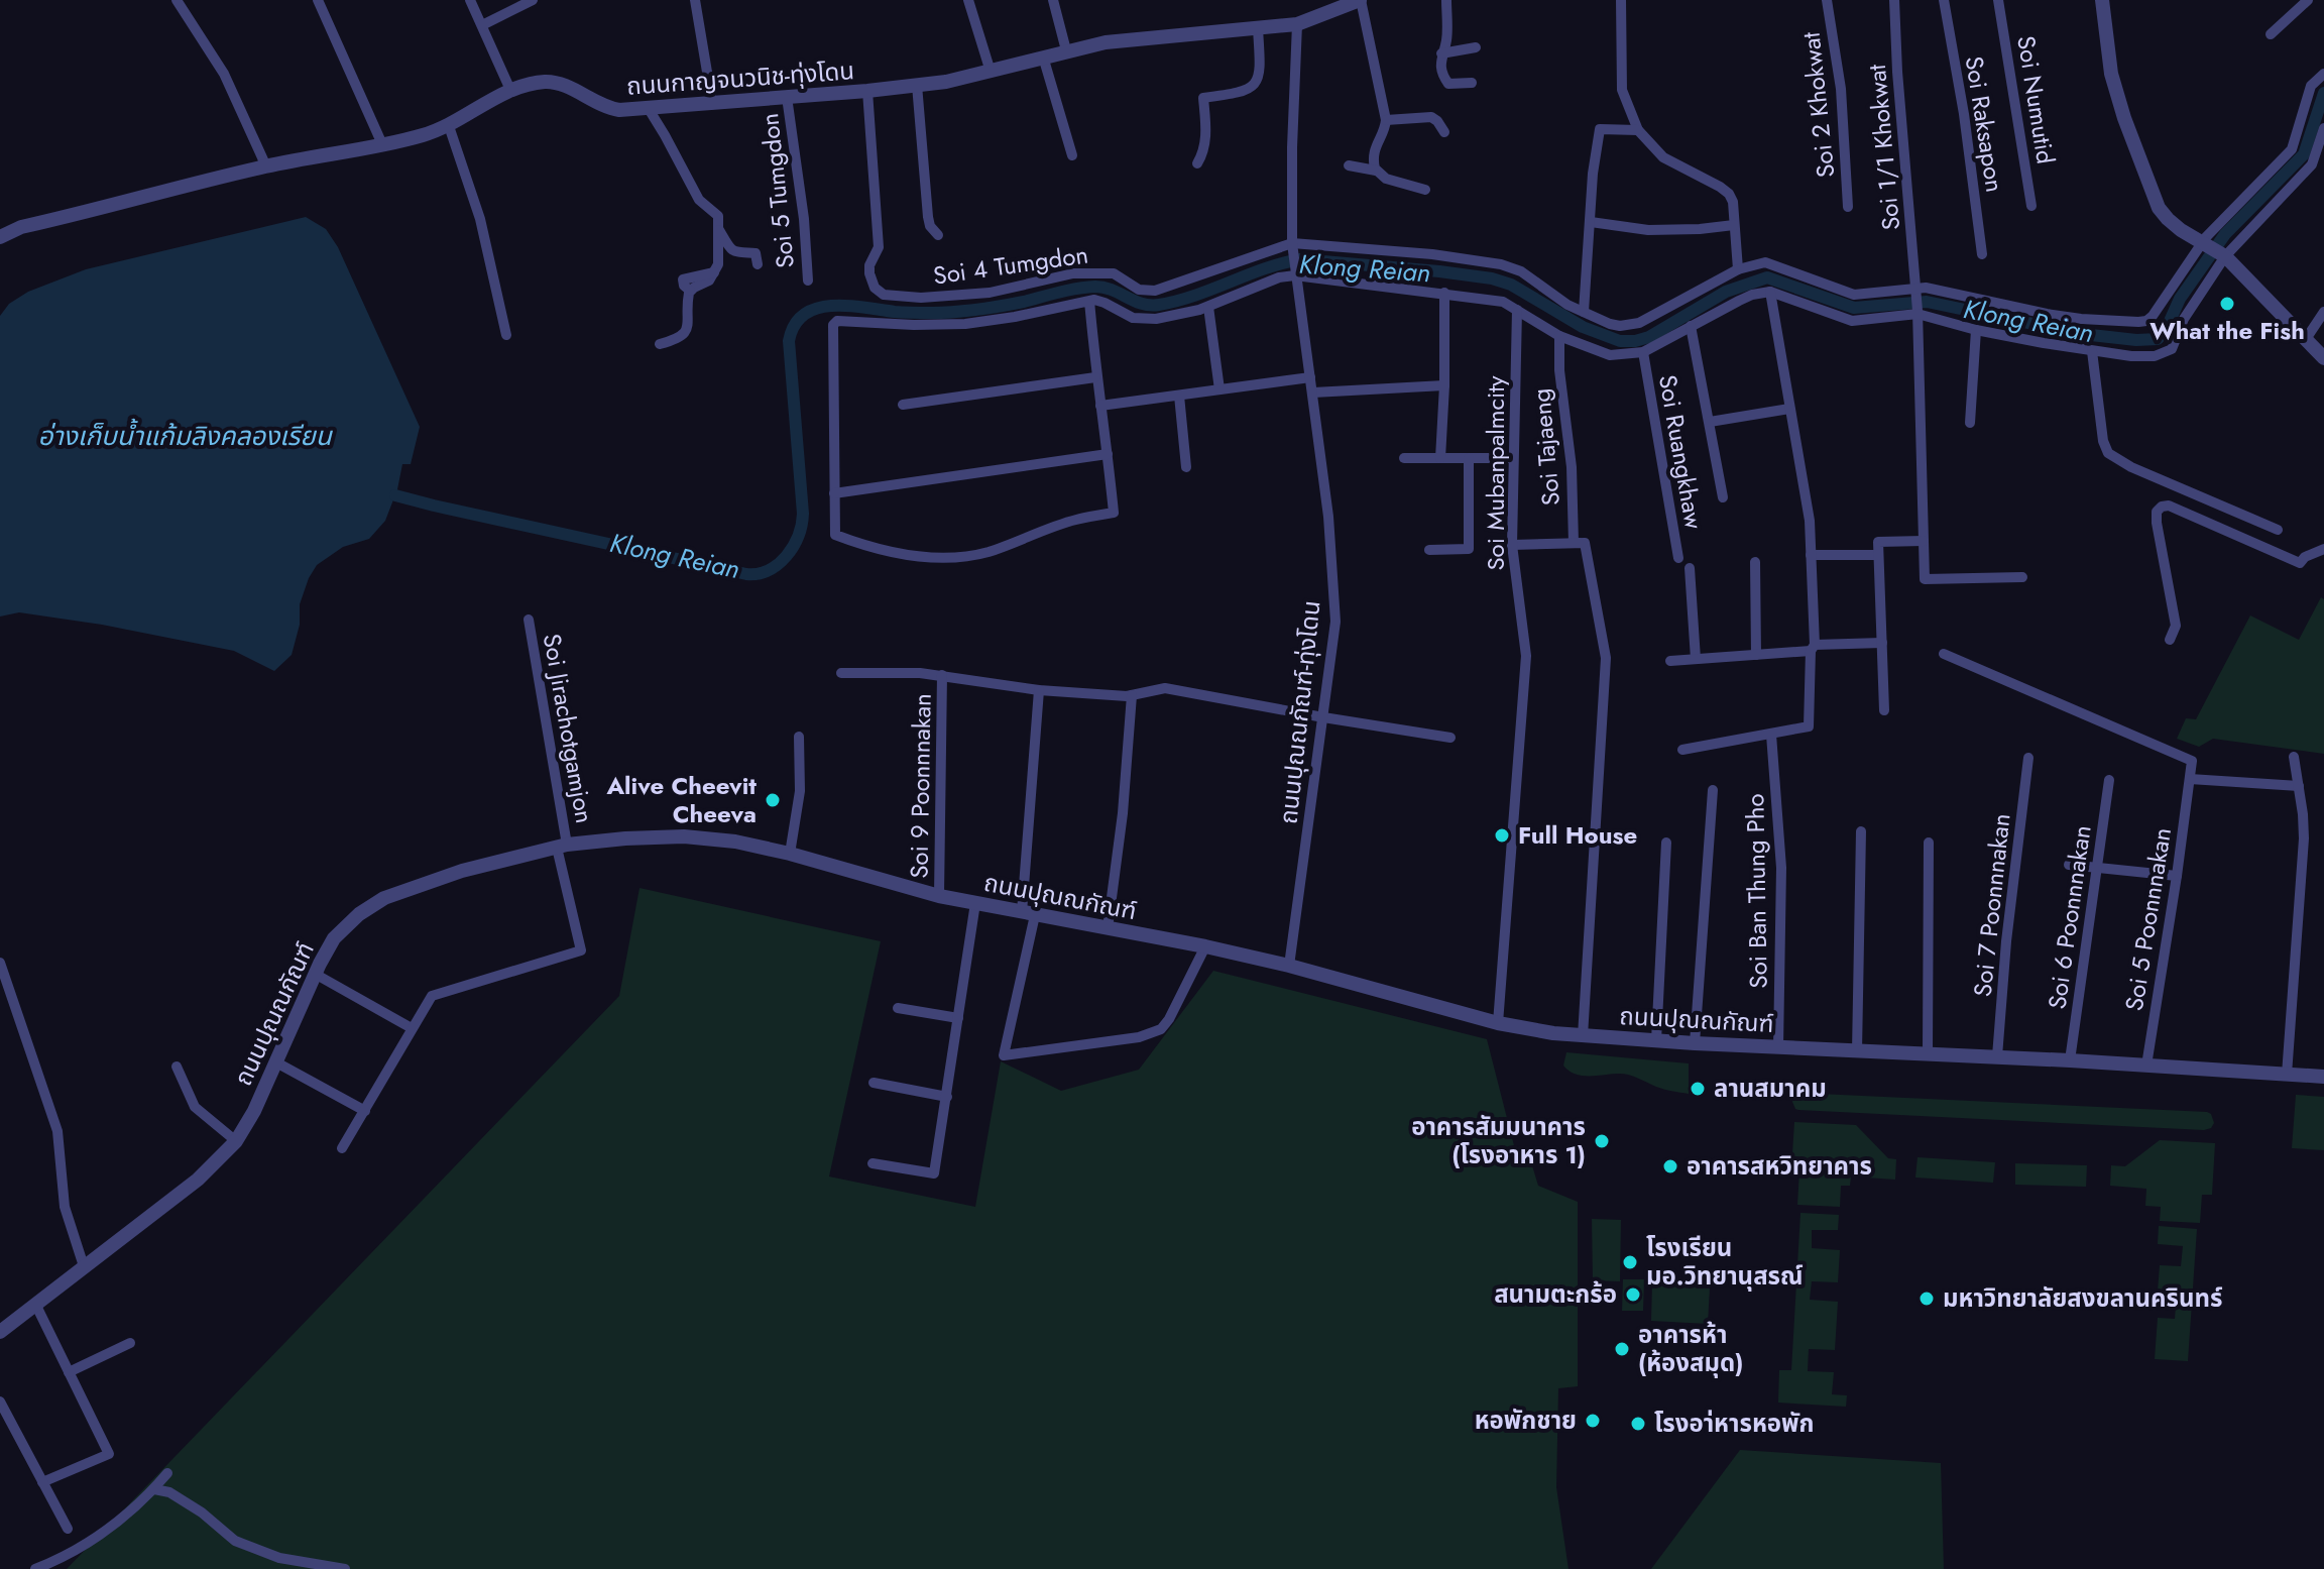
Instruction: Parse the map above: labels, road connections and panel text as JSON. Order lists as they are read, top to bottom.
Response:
{
  "streets": {
    "street": [
      "ถนนกาญจนวนิช-ทุ่งโดน",
      "Soi Numutid",
      "Soi 2 Khokwat",
      "Soi Raksapon",
      "Soi 1/1 Khokwat",
      "Soi 5 Tumgdon",
      "Soi 4 Tumgdon",
      "Soi Tajaeng",
      "Soi Ruangkhaw",
      "Soi Mubanpalmcity",
      "ถนนปุณณกัณฑ์-ทุ่งโดน",
      "Soi Jirachotgamjon",
      "Soi 9 Poonnnakan",
      "Soi Ban Thung Pho",
      "ถนนปุณณกัณฑ์",
      "Soi 7 Poonnnakan",
      "Soi 6 Poonnnakan",
      "Soi 5 Poonnnakan"
    ]
  },
  "crossings": [
    ["ถนนกาญจนวนิช-ทุ่งโดน", "Soi 5 Tumgdon"],
    ["ถนนกาญจนวนิช-ทุ่งโดน", "Soi 4 Tumgdon"],
    ["ถนนกาญจนวนิช-ทุ่งโดน", "ถนนปุณณกัณฑ์-ทุ่งโดน"],
    ["Soi 4 Tumgdon", "ถนนปุณณกัณฑ์-ทุ่งโดน"],
    ["Soi Tajaeng", "ถนนปุณณกัณฑ์"],
    ["Soi Mubanpalmcity", "ถนนปุณณกัณฑ์"],
    ["ถนนปุณณกัณฑ์-ทุ่งโดน", "ถนนปุณณกัณฑ์"],
    ["Soi Jirachotgamjon", "ถนนปุณณกัณฑ์"],
    ["Soi 9 Poonnnakan", "ถนนปุณณกัณฑ์"],
    ["Soi Ban Thung Pho", "ถนนปุณณกัณฑ์"],
    ["ถนนปุณณกัณฑ์", "Soi 7 Poonnnakan"],
    ["ถนนปุณณกัณฑ์", "Soi 6 Poonnnakan"],
    ["ถนนปุณณกัณฑ์", "Soi 5 Poonnnakan"]
  ],
  "water": ["Klong Reian", "อ่างเก็บน้ำแก้มลิงคลองเรียน"],
  "places": [
    "What the Fish",
    "Alive Cheevit Cheeva",
    "Full House",
    "ลานสมาคม",
    "อาคารสัมมนาคาร (โรงอาหาร 1)",
    "อาคารสหวิทยาคาร",
    "โรงเรียน มอ.วิทยานุสรณ์",
    "สนามตะกร้อ",
    "มหาวิทยาลัยสงขลานครินทร์",
    "อาคารห้า (ห้องสมุด)",
    "หอพักชาย",
    "โรงอา่หารหอพัก"
  ]
}
